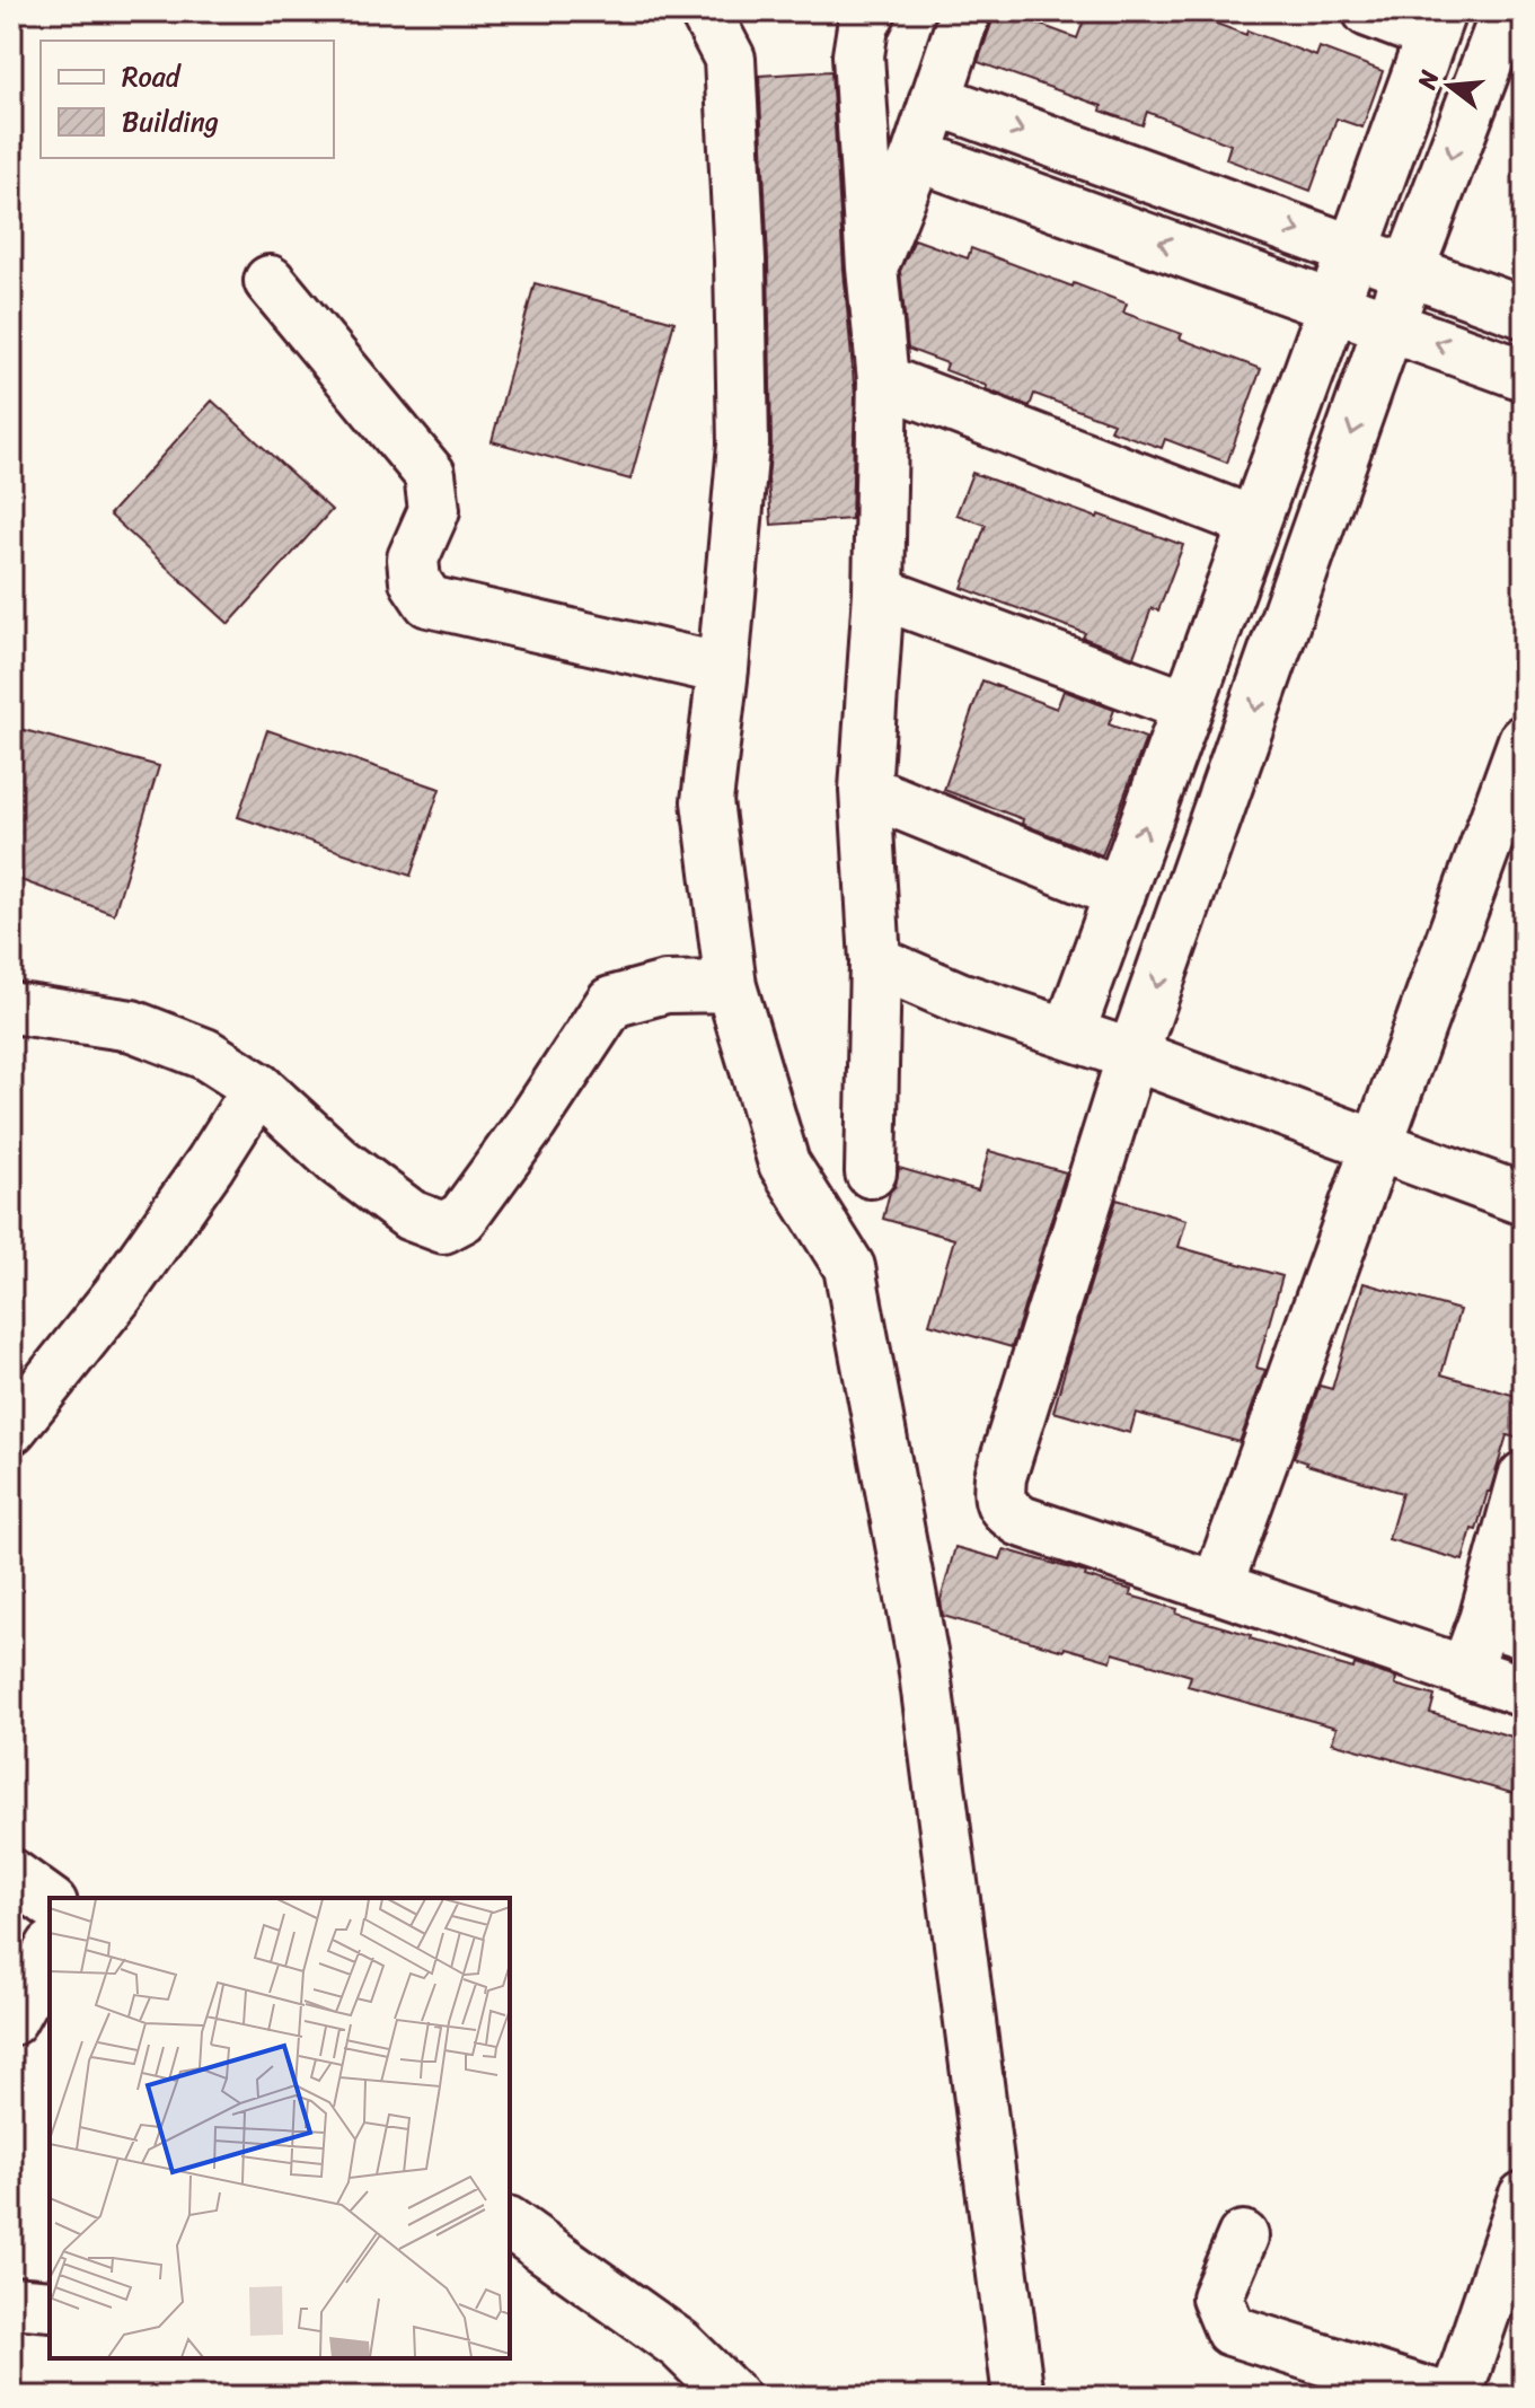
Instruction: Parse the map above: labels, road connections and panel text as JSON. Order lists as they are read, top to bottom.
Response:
{
  "legend": ["Road", "Building"],
  "north": "left"
}
